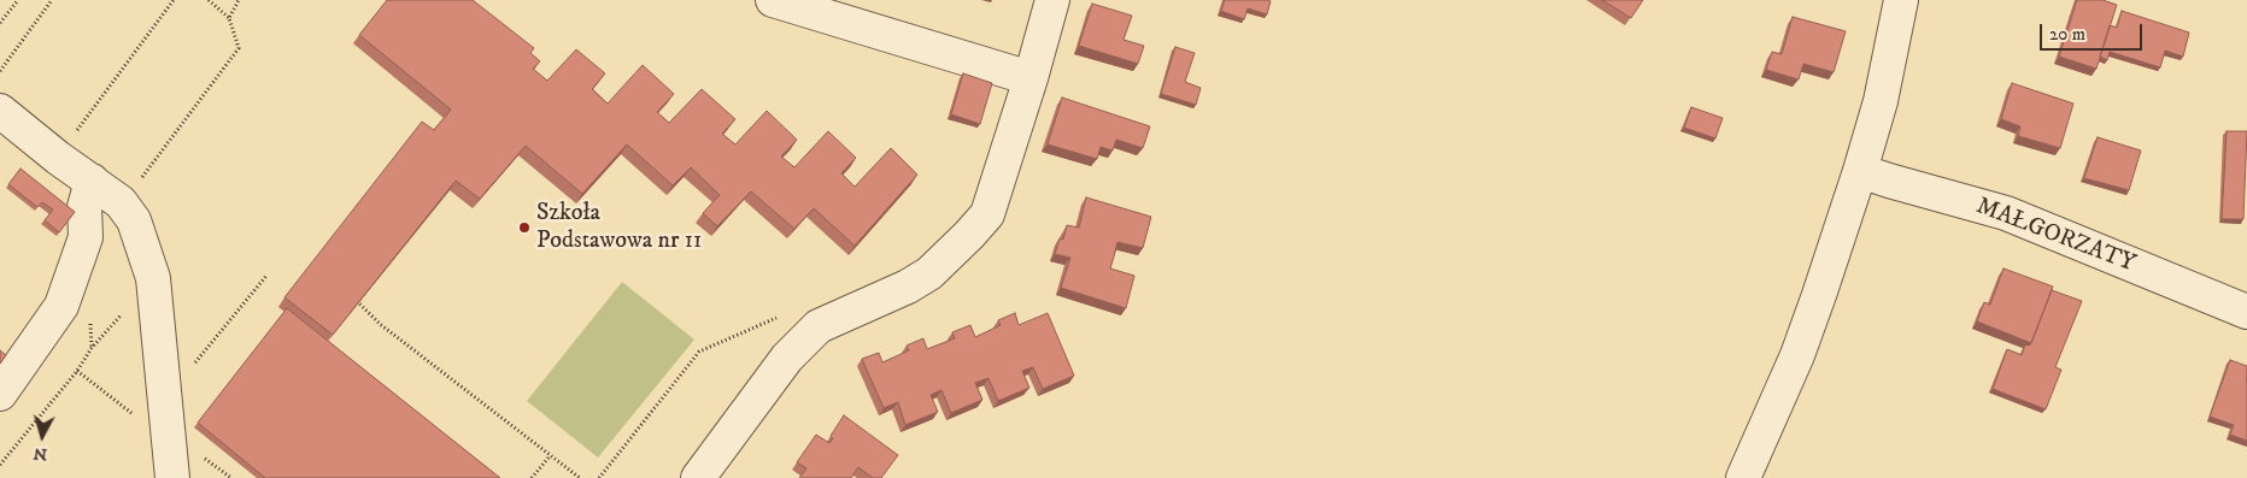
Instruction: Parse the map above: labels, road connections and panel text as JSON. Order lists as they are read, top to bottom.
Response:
{
  "streets": {
    "street": ["MAŁGORZATY"]
  },
  "places": ["Szkoła Podstawowa nr 11"],
  "scale_bar": "20 m",
  "north": "bottom"
}
